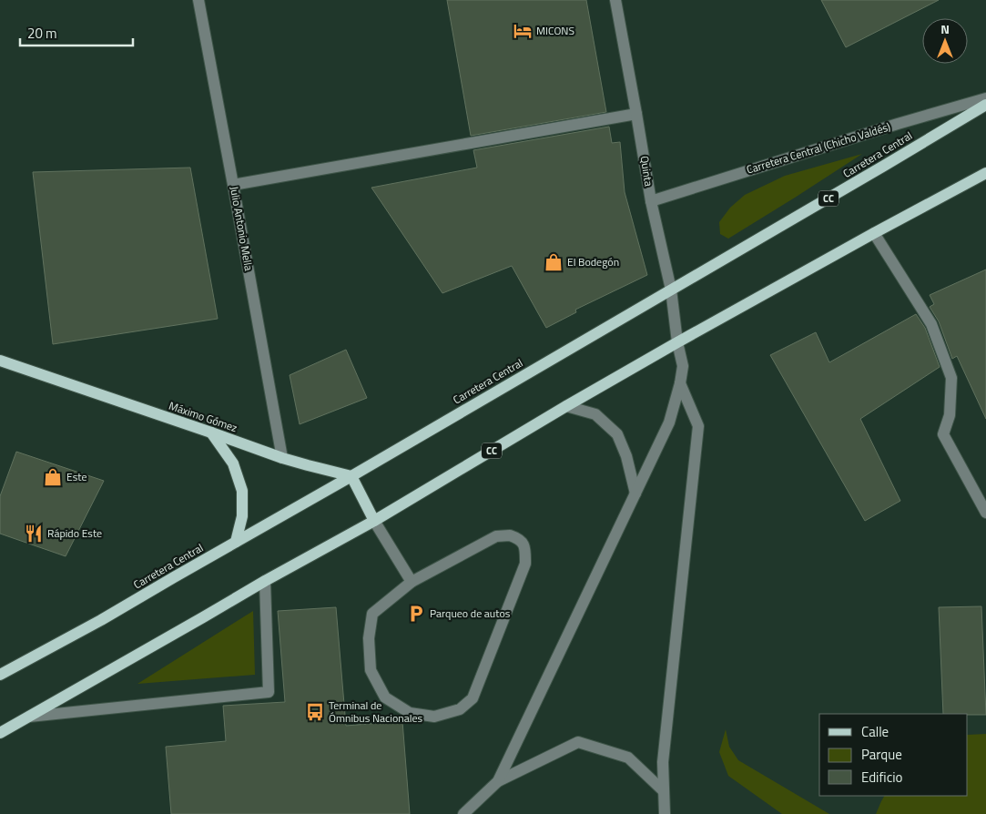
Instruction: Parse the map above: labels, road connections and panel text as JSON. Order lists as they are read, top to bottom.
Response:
{
  "streets": {
    "main road": ["Carretera Central", "CC", "Máximo Gómez"],
    "street": ["Carretera Central (Chicho Valdés)", "Quinta", "Julio Antonio Mella"]
  },
  "crossings": [
    ["Carretera Central (Chicho Valdés)", "Quinta"],
    ["Carretera Central", "Quinta"],
    ["Carretera Central", "Máximo Gómez"],
    ["Quinta", "CC"],
    ["Julio Antonio Mella", "Máximo Gómez"]
  ],
  "places": {
    "hotel": ["MICONS"],
    "shop": ["El Bodegón", "Este"],
    "restaurant": ["Rápido Este"],
    "parking": ["Parqueo de autos"],
    "bus stop": ["Terminal de Ómnibus Nacionales"]
  },
  "legend": ["Calle", "Parque", "Edificio"],
  "scale_bar": "20 m",
  "north": "top"
}
